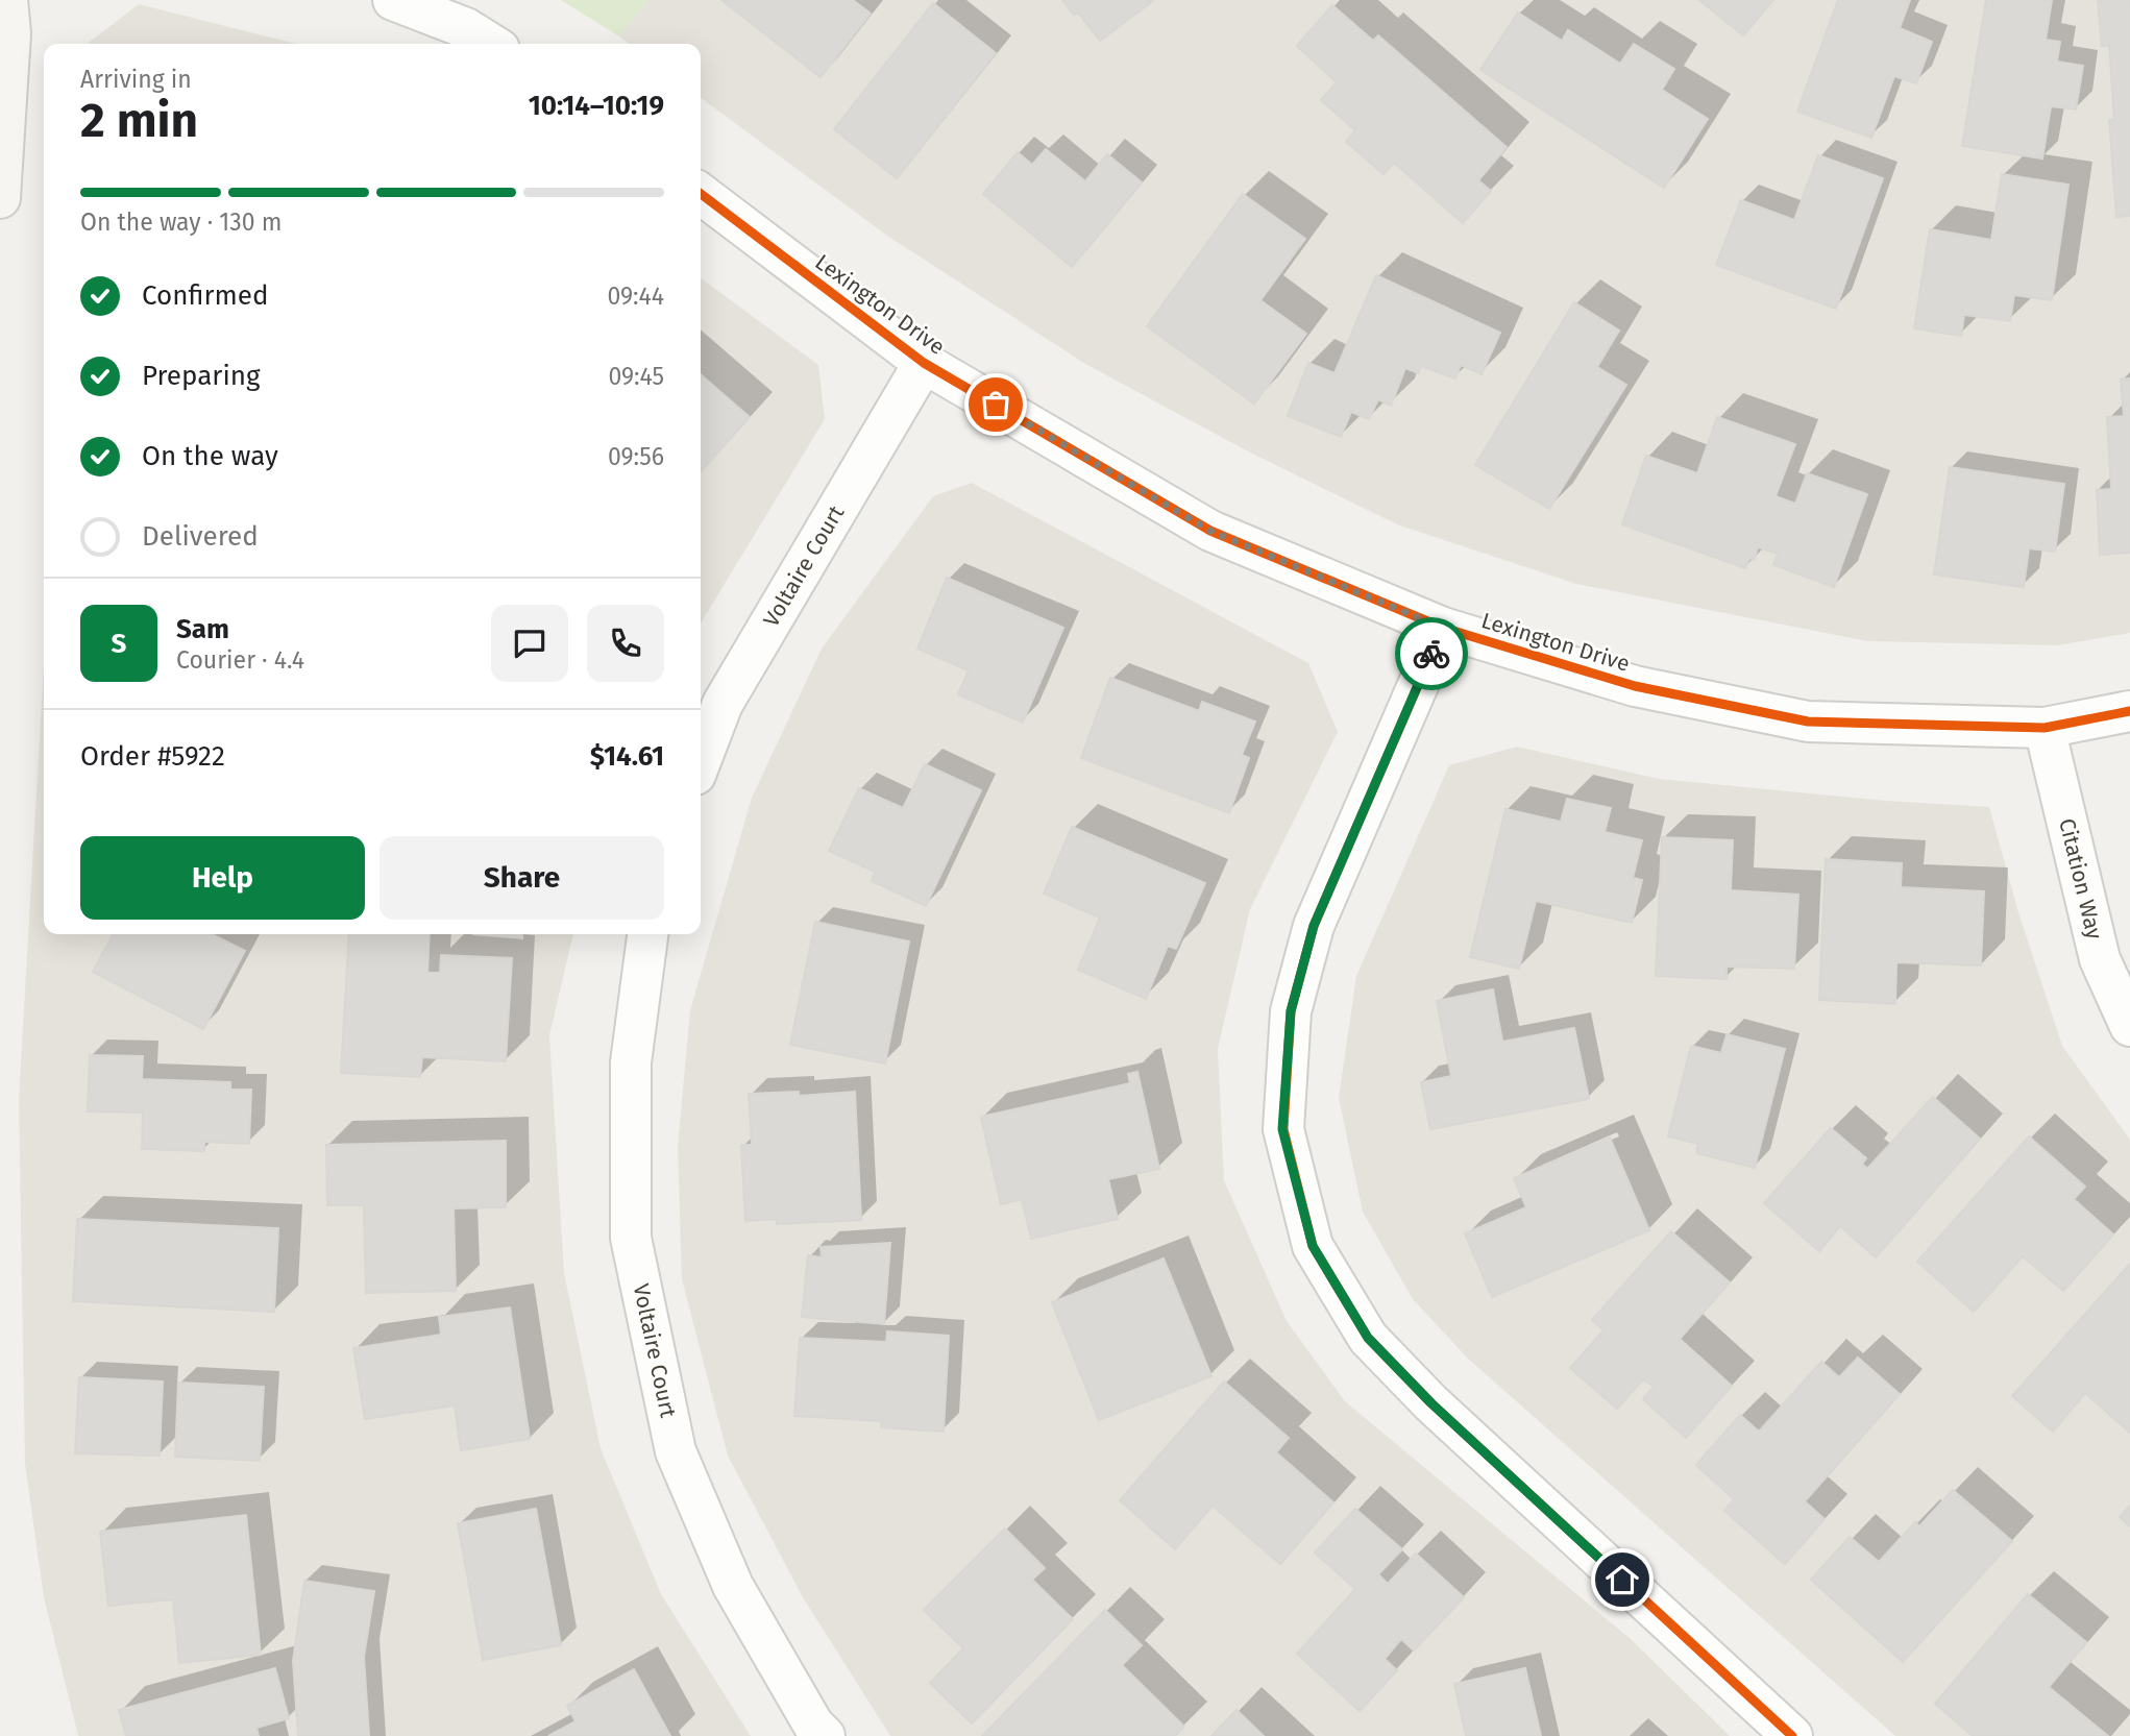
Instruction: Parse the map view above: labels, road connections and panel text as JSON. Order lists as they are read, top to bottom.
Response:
{
  "streets": {
    "street": ["Lexington Drive", "Voltaire Court", "Citation Way"]
  },
  "crossings": [
    ["Lexington Drive", "Voltaire Court"],
    ["Lexington Drive", "Citation Way"]
  ],
  "page": {
    "heading": ["2 min", "Arriving in", "10:14–10:19"],
    "panel": [
      "Sam",
      "Courier · 4.4",
      "Order #5922",
      "$14.61"
    ],
    "bar": "On the way · 130 m",
    "list": [
      ["Confirmed", "09:44"],
      ["Preparing", "09:45"],
      ["On the way", "09:56"],
      "Delivered"
    ],
    "round": "S",
    "buttons": ["Help", "Share"]
  }
}
